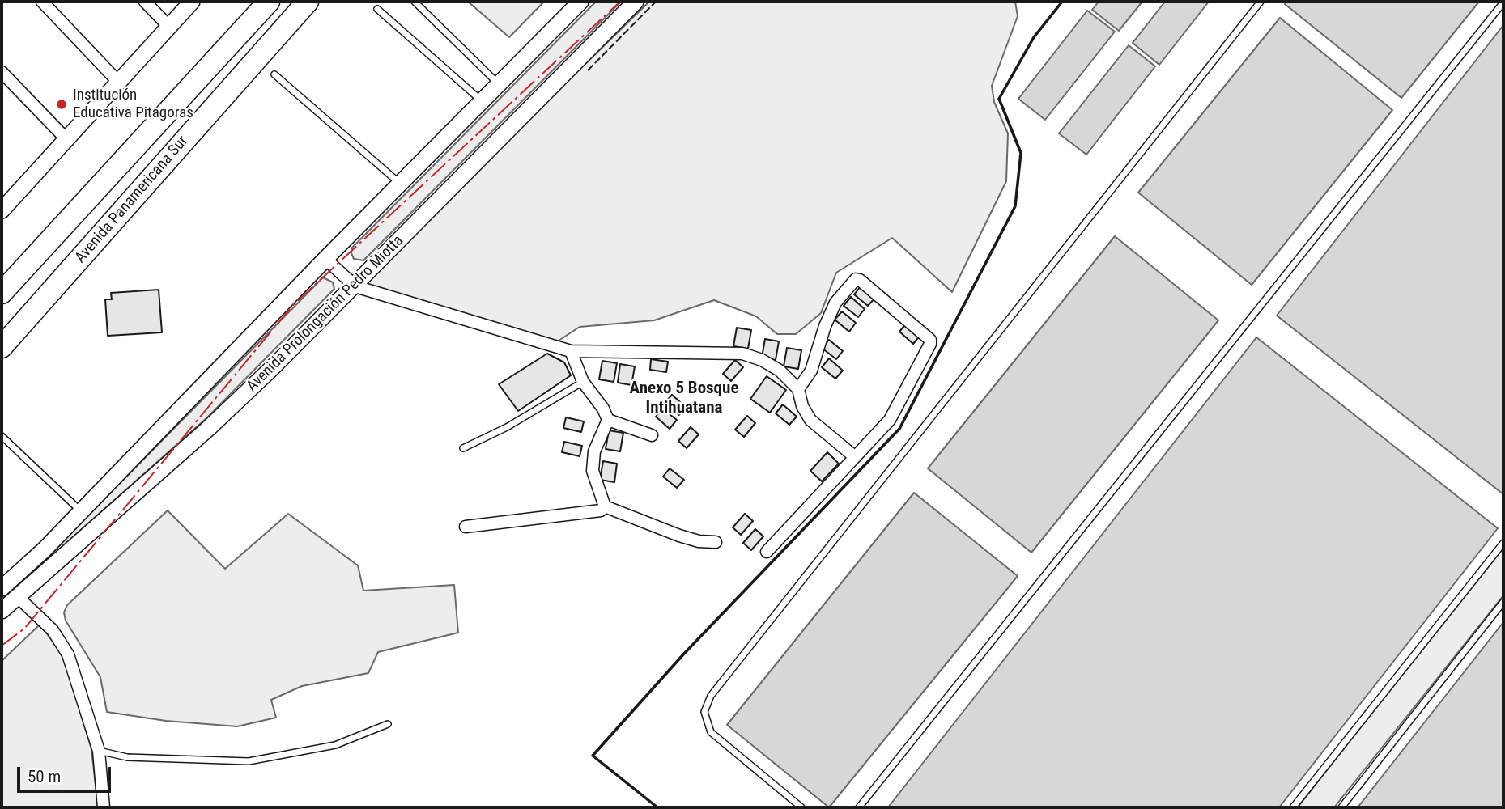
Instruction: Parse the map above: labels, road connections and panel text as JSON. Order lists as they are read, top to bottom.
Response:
{
  "streets": {
    "highway": ["Avenida Panamericana Sur"],
    "main road": ["Avenida Prolongación Pedro Miotta"]
  },
  "districts": ["Anexo 5 Bosque Intihuatana"],
  "places": ["Institución Educativa Pitagoras"],
  "scale_bar": "50 m"
}
